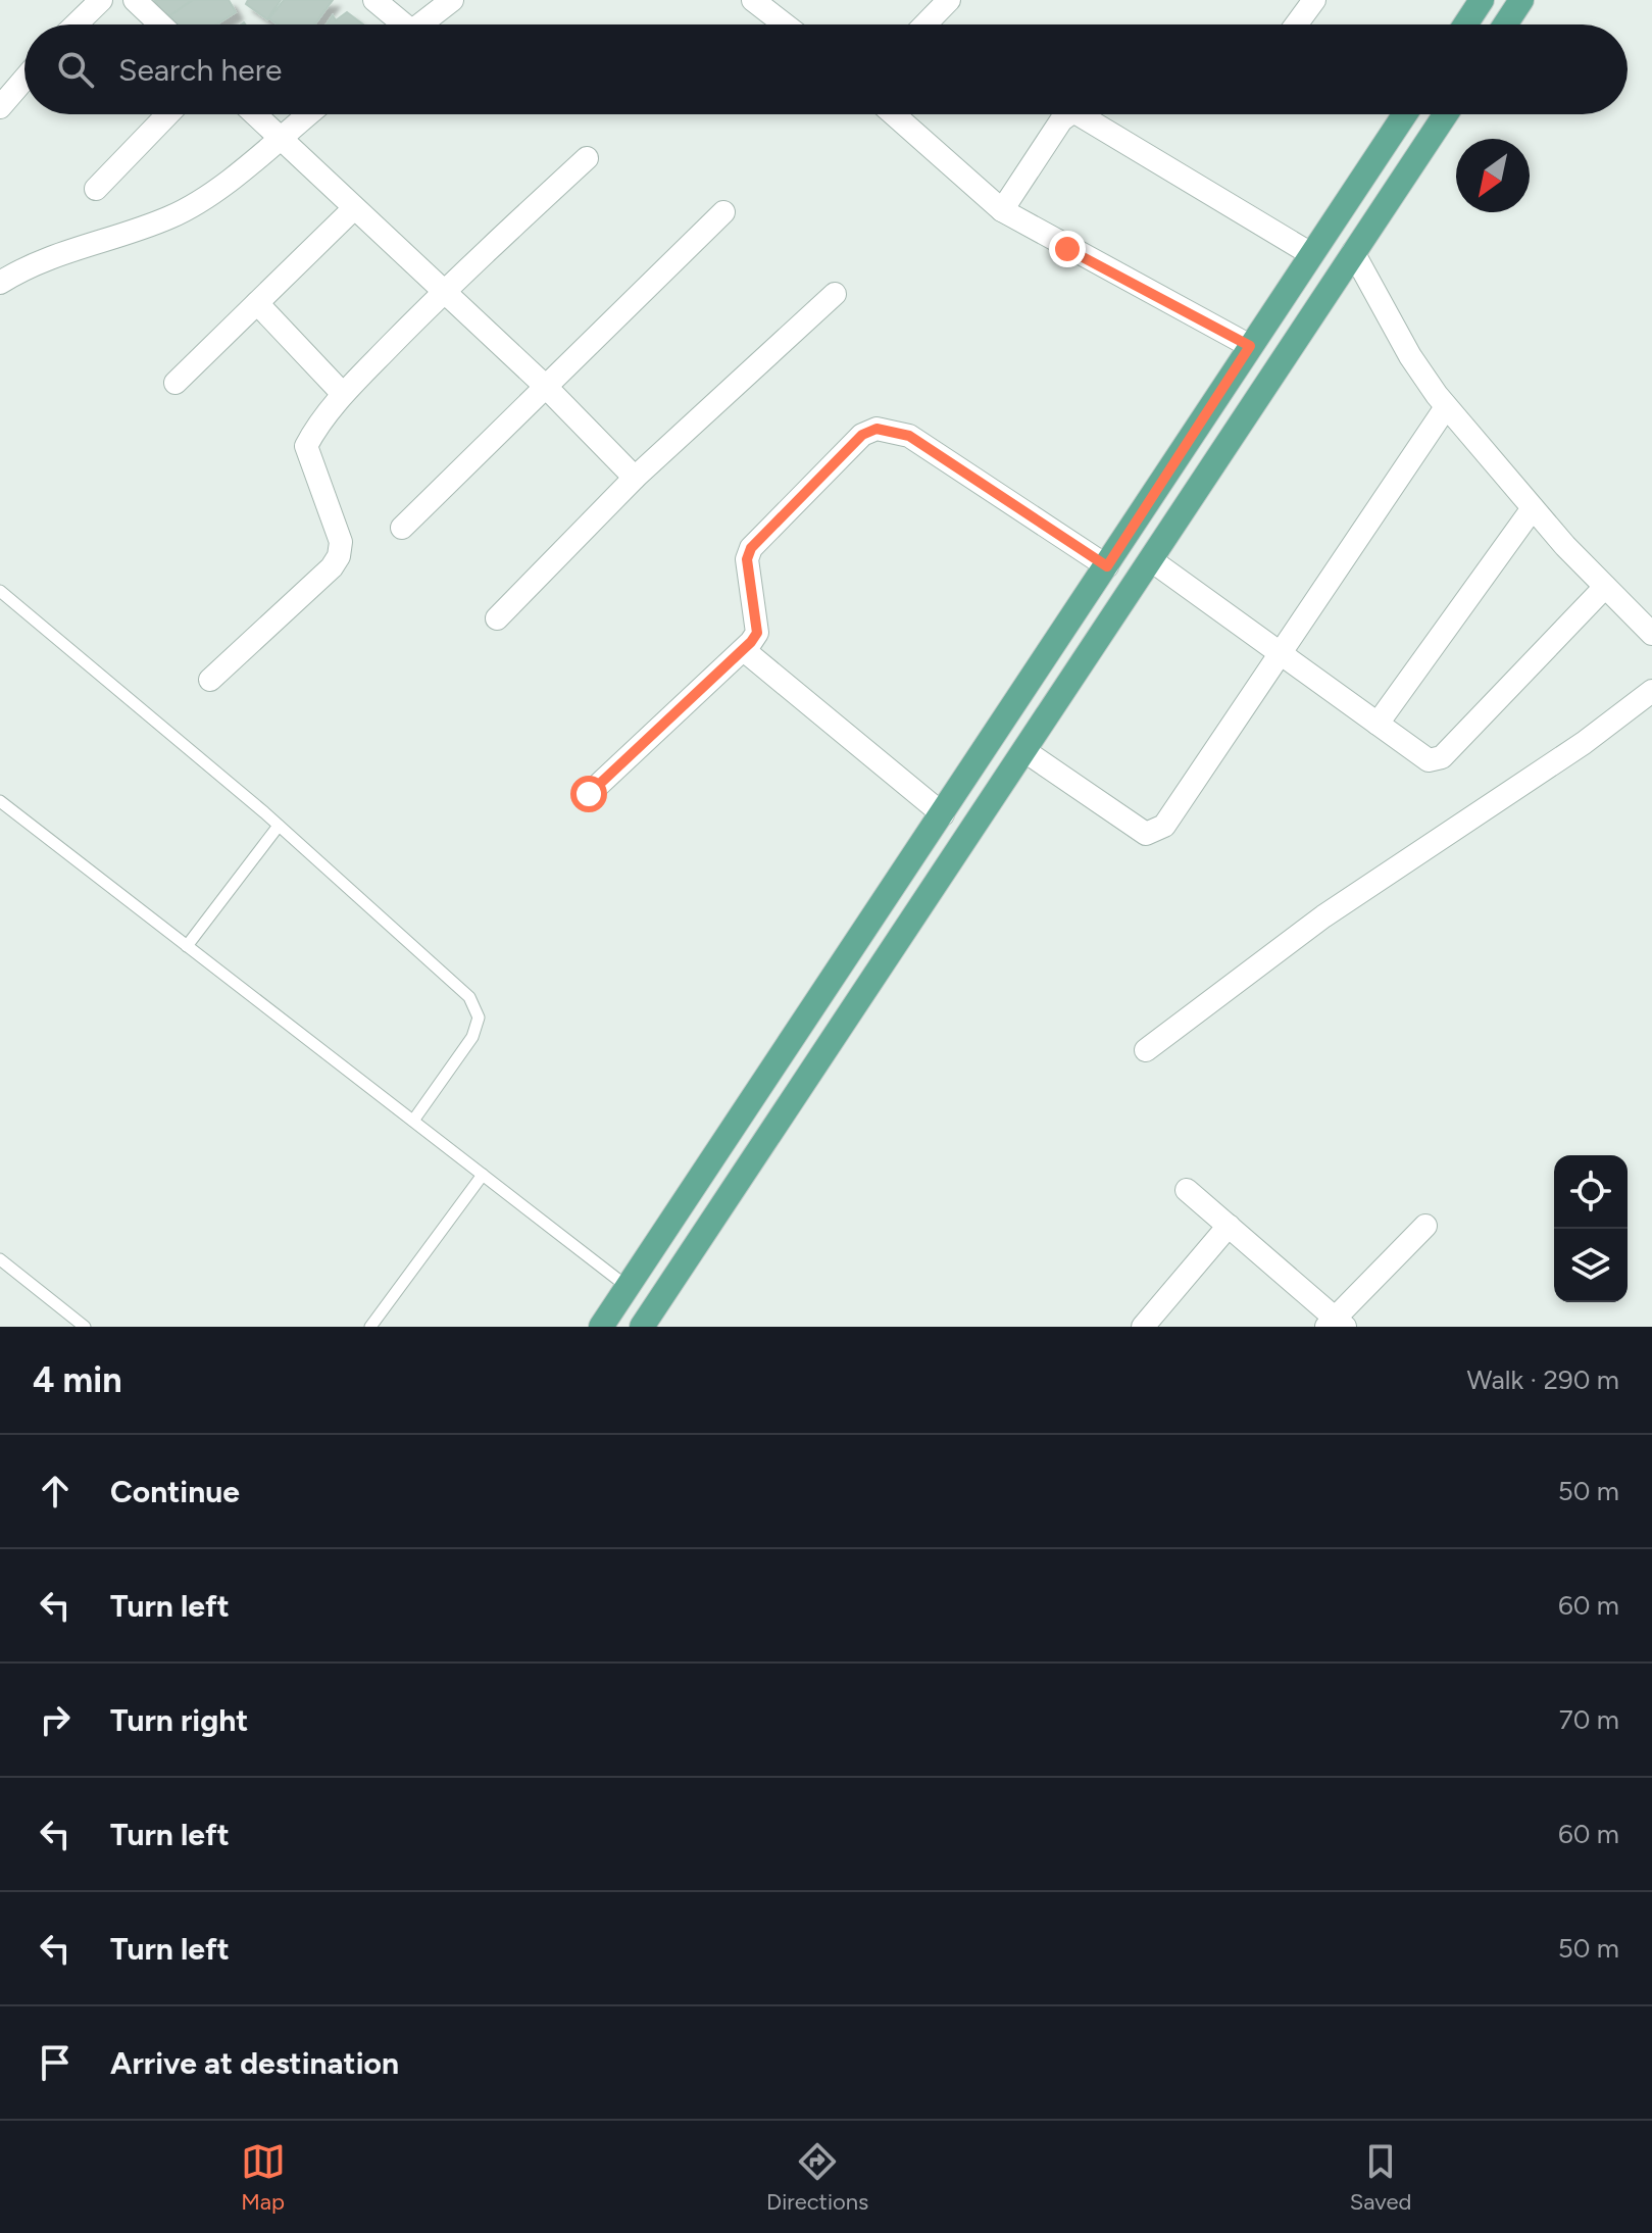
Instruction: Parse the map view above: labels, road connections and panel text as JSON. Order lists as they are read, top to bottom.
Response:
{
  "north": "bottom left",
  "page": {
    "search": "Search here",
    "heading": ["4 min", "Walk · 290 m"],
    "list": [
      ["Continue", "50 m"],
      ["Turn left", "60 m"],
      ["Turn right", "70 m"],
      ["Turn left", "60 m"],
      ["Turn left", "50 m"],
      "Arrive at destination"
    ],
    "nav": ["Map", "Directions", "Saved"]
  }
}
